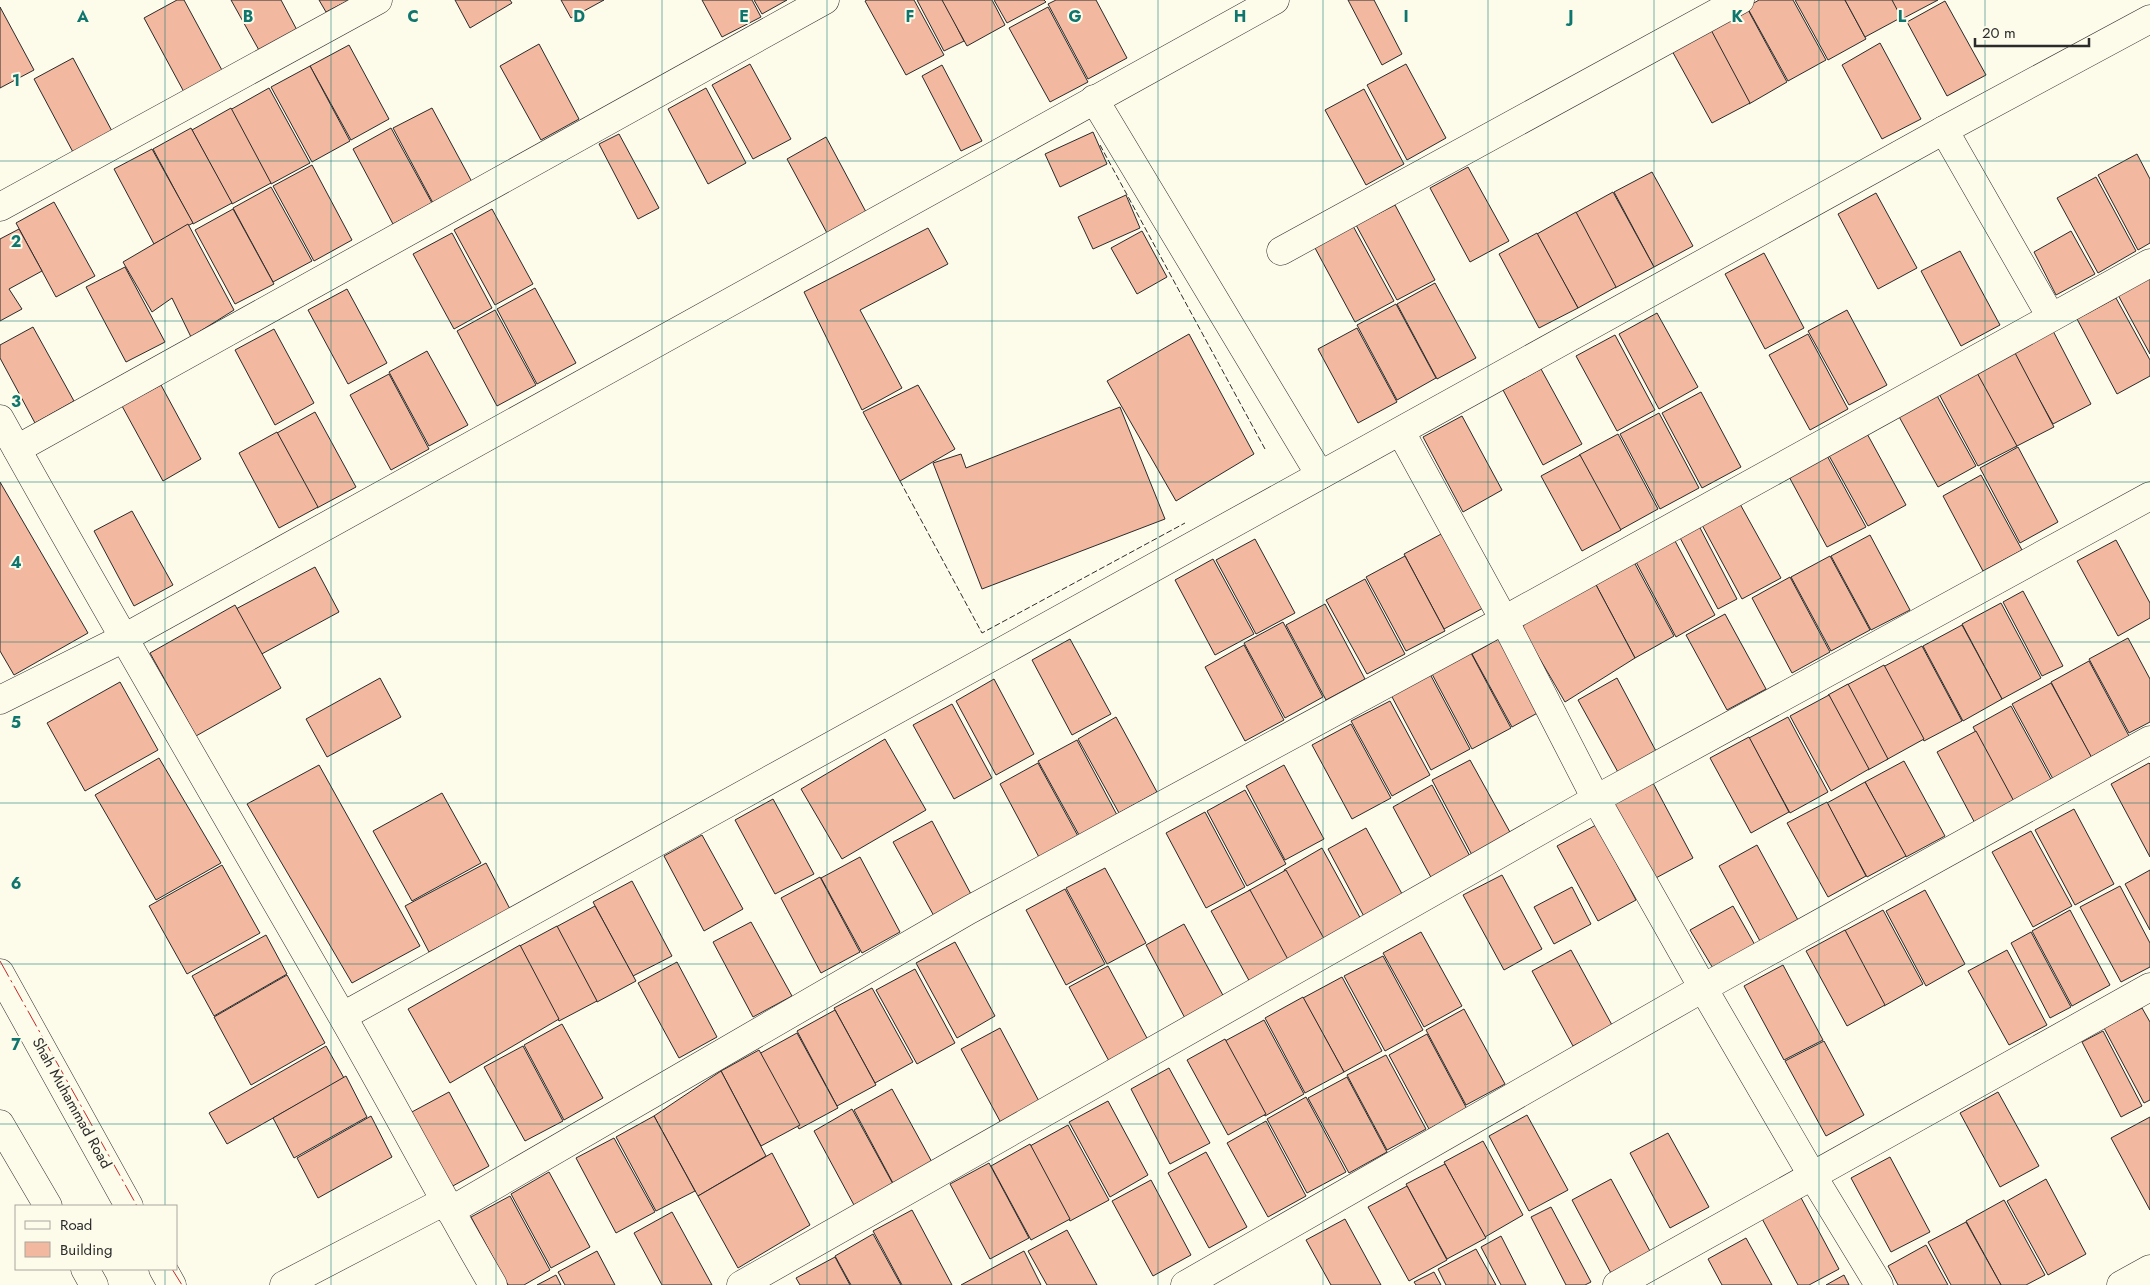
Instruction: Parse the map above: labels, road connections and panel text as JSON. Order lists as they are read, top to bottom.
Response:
{
  "streets": {
    "street": ["Shah Muhammad Road"]
  },
  "legend": ["Road", "Building"],
  "scale_bar": "20 m",
  "grid": {
    "columns": [
      "A",
      "B",
      "C",
      "D",
      "E",
      "F",
      "G",
      "H",
      "I",
      "J",
      "K",
      "L"
    ],
    "rows": [
      "1",
      "2",
      "3",
      "4",
      "5",
      "6",
      "7"
    ]
  }
}
